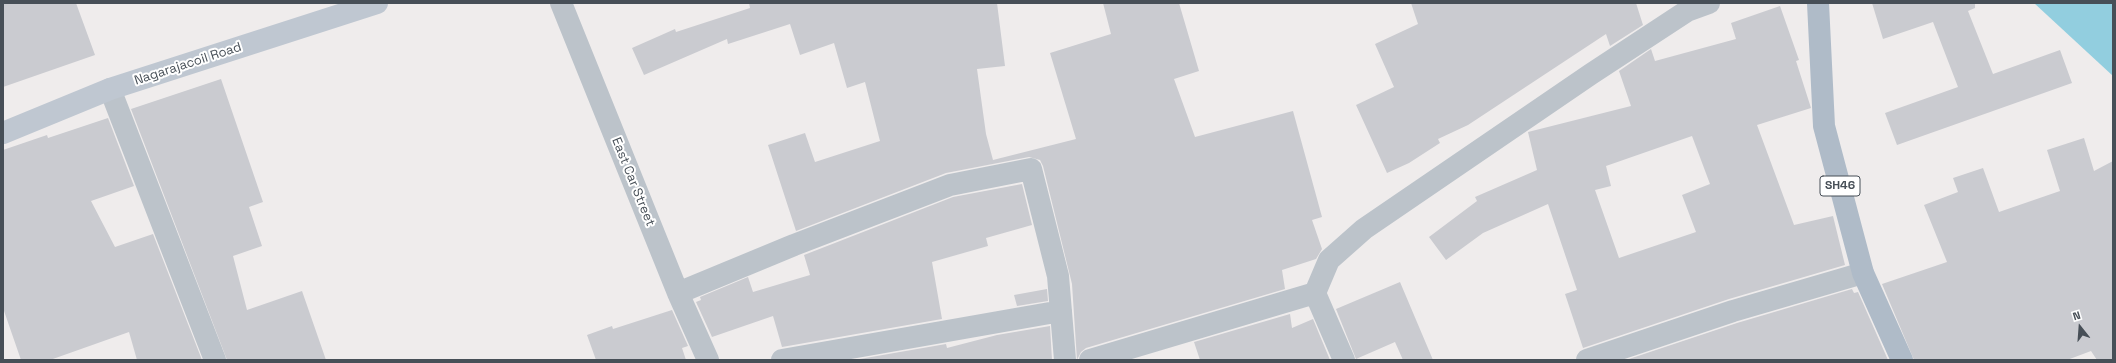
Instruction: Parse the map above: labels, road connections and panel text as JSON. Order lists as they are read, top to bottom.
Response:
{
  "streets": {
    "main road": ["SH46"],
    "street": ["Nagarajacoil Road", "East Car Street"]
  },
  "north": "top"
}
